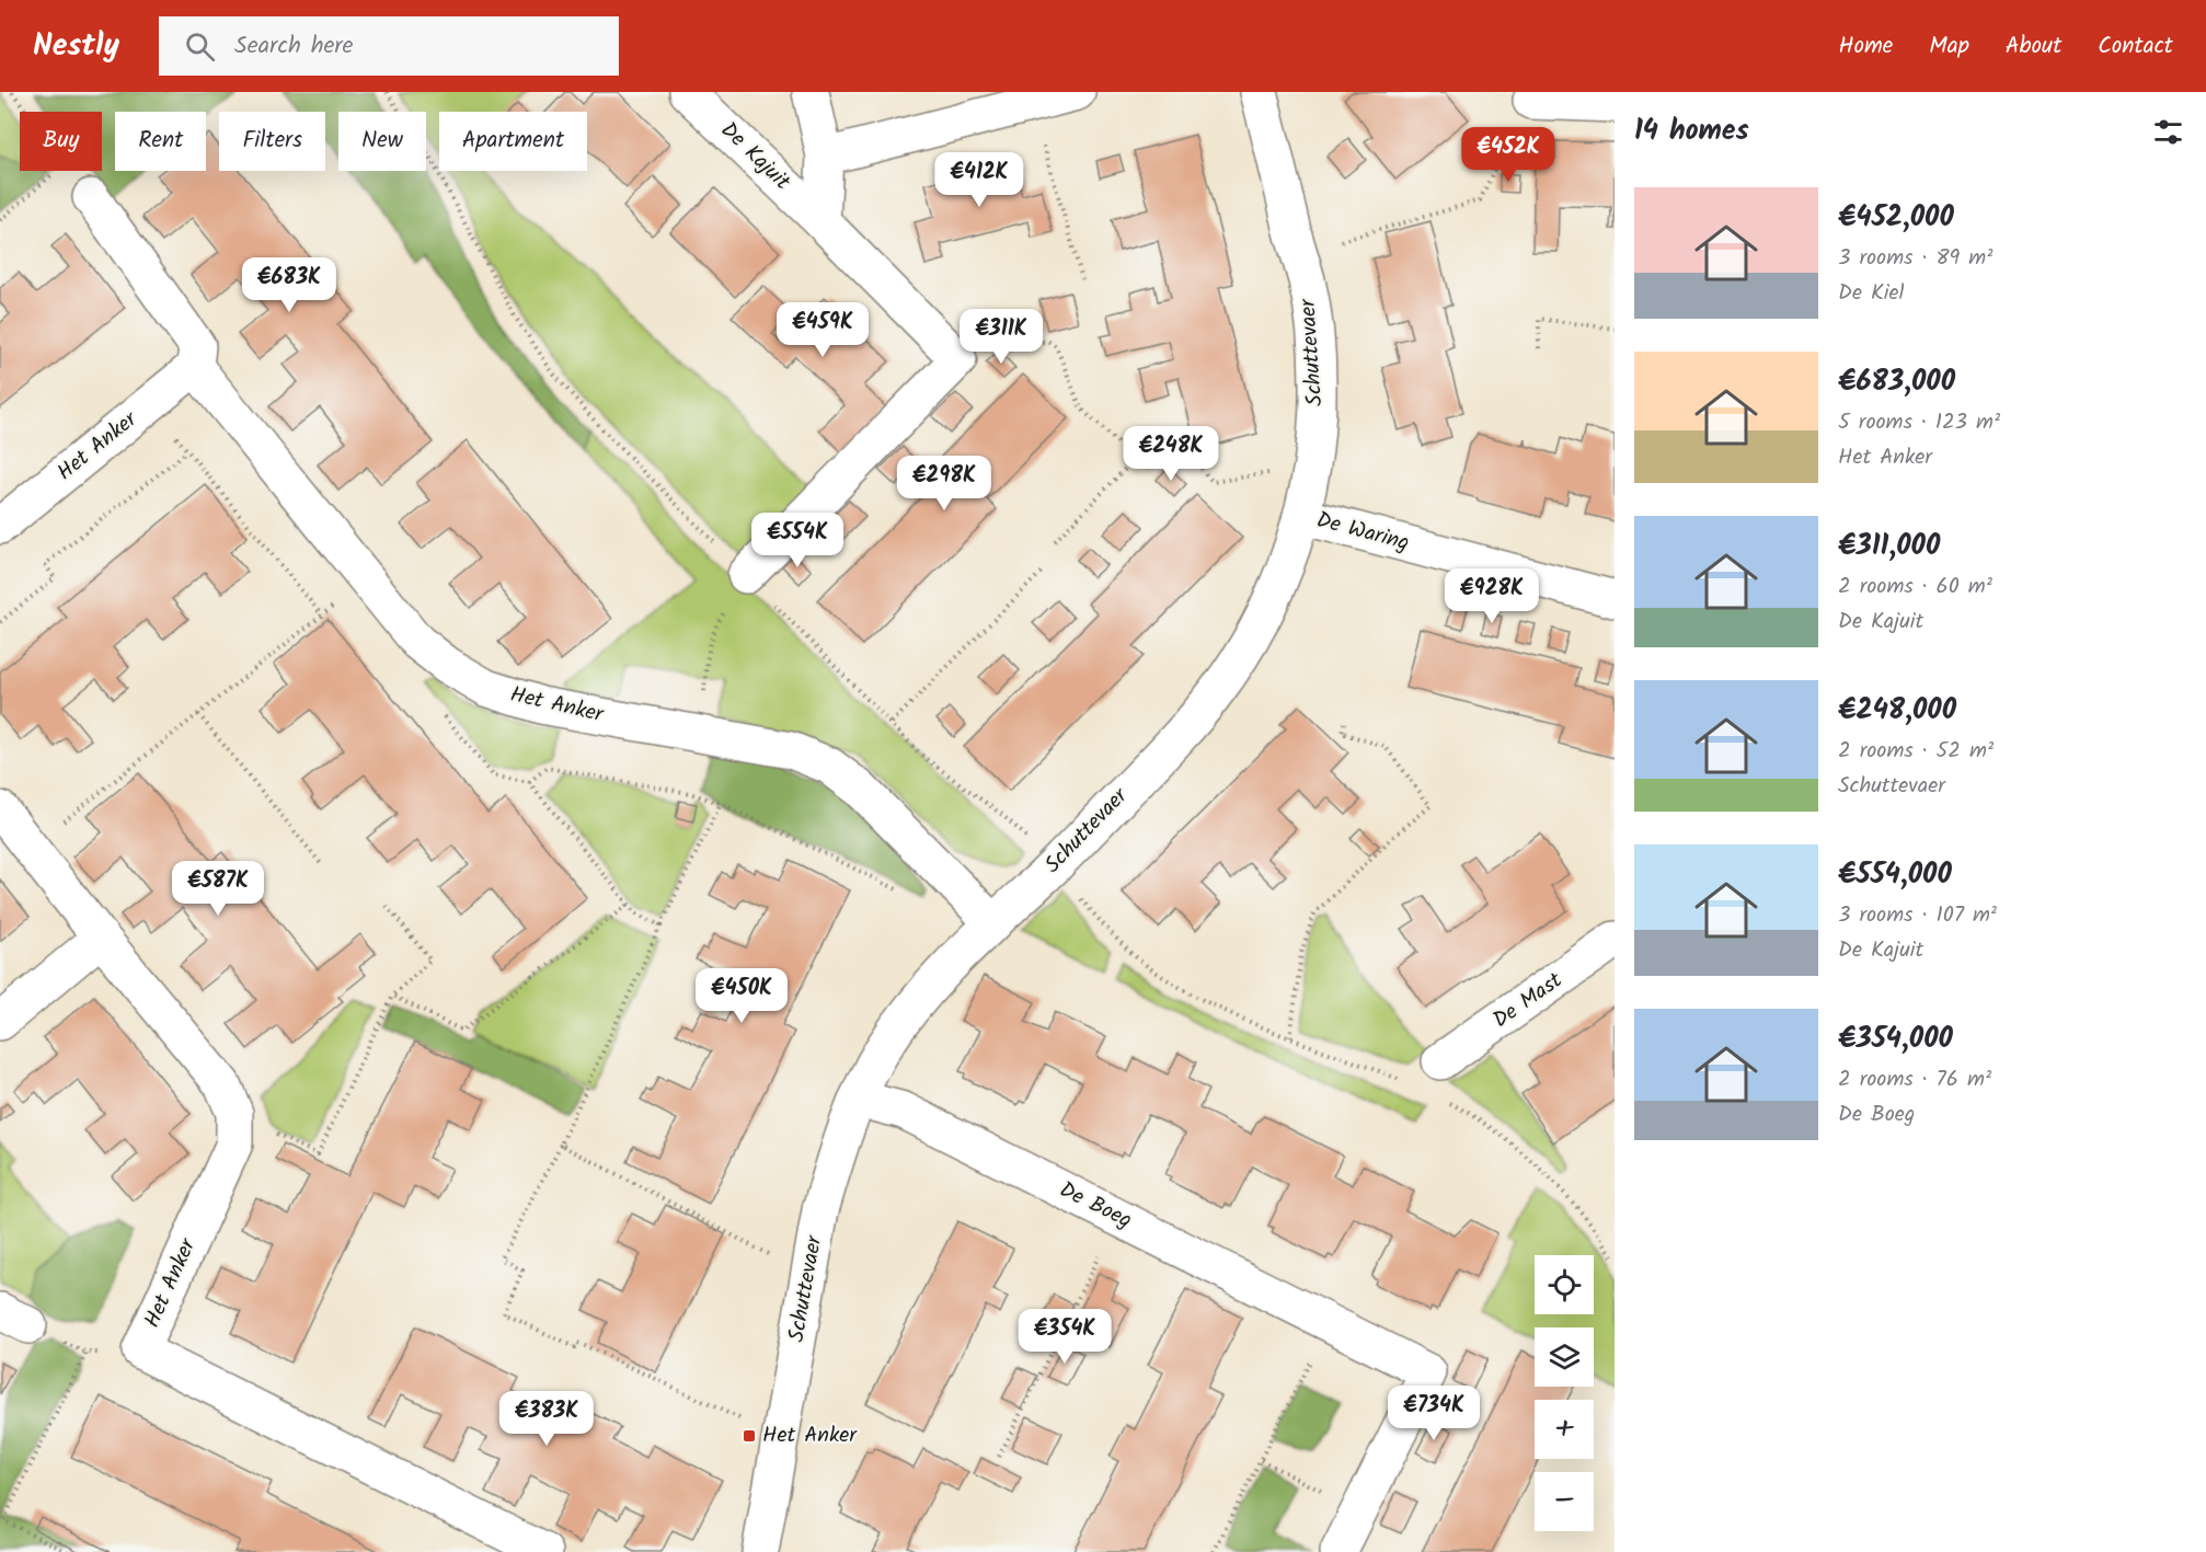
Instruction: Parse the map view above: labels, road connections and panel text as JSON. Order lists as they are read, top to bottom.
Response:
{
  "streets": {
    "street": [
      "De Kajuit",
      "Schuttevaer",
      "Het Anker",
      "De Waring",
      "De Mast",
      "De Boeg"
    ]
  },
  "crossings": [
    ["Schuttevaer", "Het Anker"],
    ["Schuttevaer", "De Waring"],
    ["Schuttevaer", "De Boeg"]
  ],
  "places": {
    "transit": ["Het Anker"]
  },
  "page": {
    "header": "Nestly",
    "search": "Search here",
    "nav": [
      "Home",
      "Map",
      "About",
      "Contact"
    ],
    "heading": "14 homes",
    "chip": [
      "Buy",
      "Rent",
      "Filters",
      "New",
      "Apartment"
    ],
    "price": [
      "€452K",
      "€412K",
      "€683K",
      "€459K",
      "€311K",
      "€248K",
      "€298K",
      "€554K",
      "€928K",
      "€587K",
      "€450K",
      "€354K",
      "€734K",
      "€383K"
    ],
    "list": [
      {
        "name": "€452,000",
        "note": "3 rooms · 89 m² · De Kiel"
      },
      {
        "name": "€683,000",
        "note": "5 rooms · 123 m² · Het Anker"
      },
      {
        "name": "€311,000",
        "note": "2 rooms · 60 m² · De Kajuit"
      },
      {
        "name": "€248,000",
        "note": "2 rooms · 52 m² · Schuttevaer"
      },
      {
        "name": "€554,000",
        "note": "3 rooms · 107 m² · De Kajuit"
      },
      {
        "name": "€354,000",
        "note": "2 rooms · 76 m² · De Boeg"
      }
    ],
    "map_buttons": ["+", "−"]
  }
}
